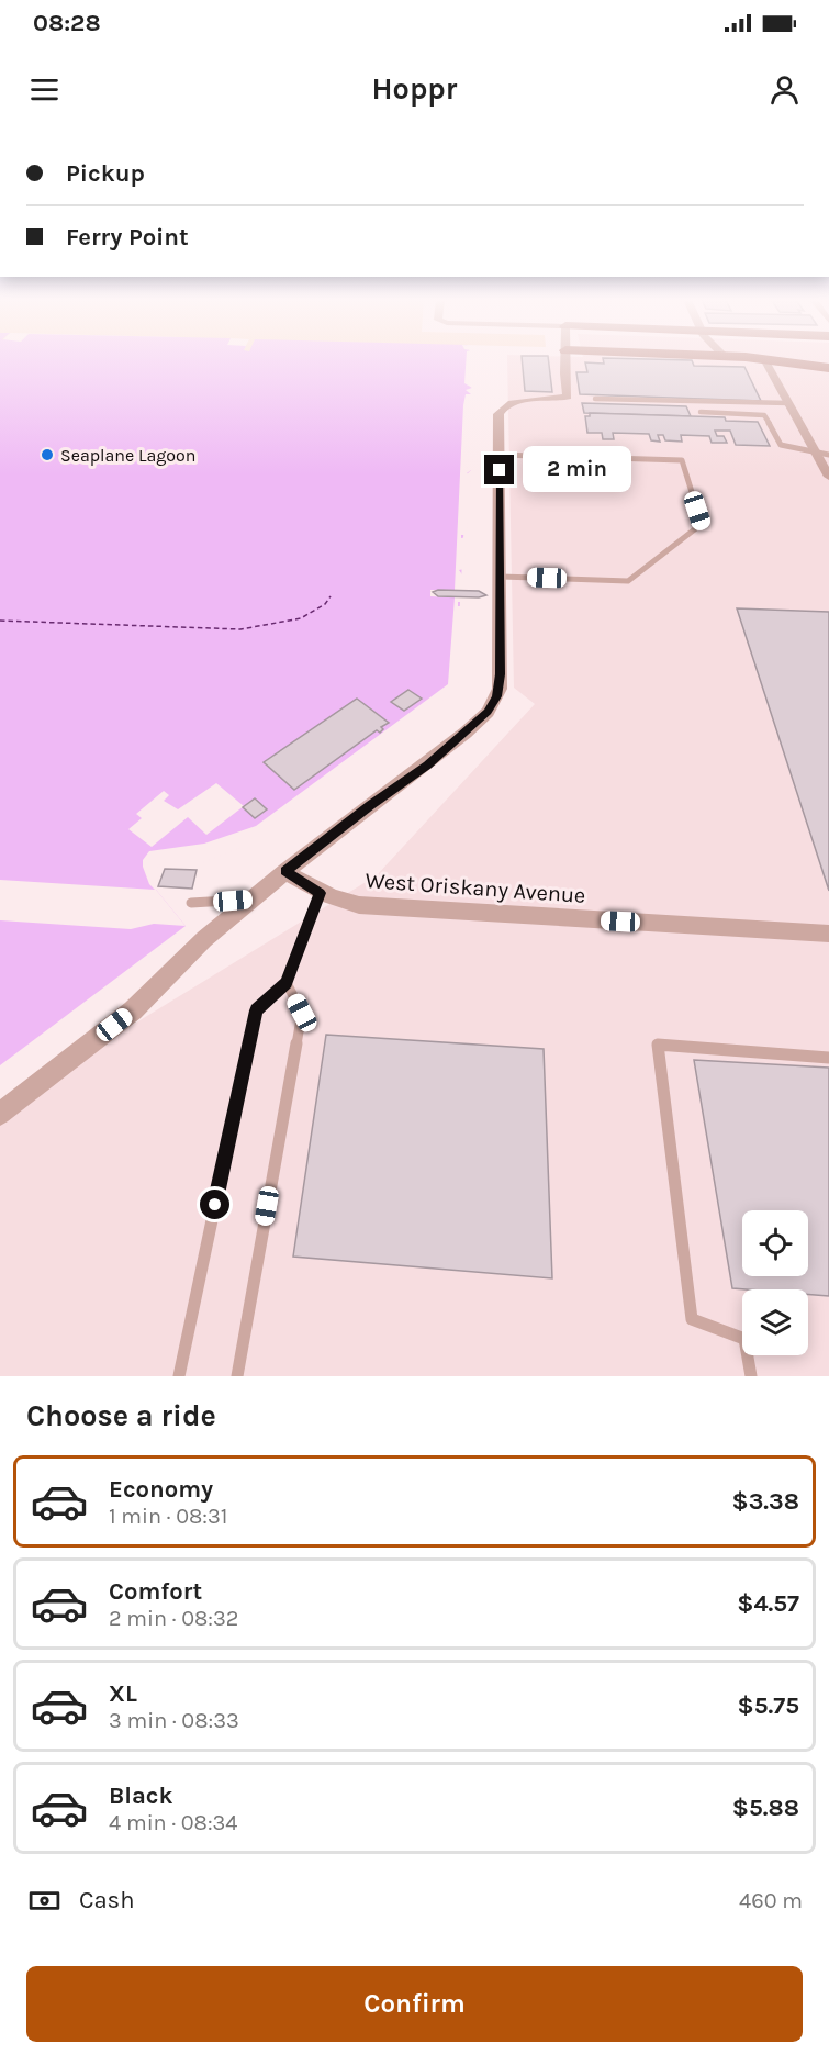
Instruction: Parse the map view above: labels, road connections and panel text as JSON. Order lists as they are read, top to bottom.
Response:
{
  "streets": {
    "street": ["West Oriskany Avenue"]
  },
  "places": ["Seaplane Lagoon"],
  "page": {
    "status": "08:28",
    "header": "Hoppr",
    "banner": ["Pickup", "Ferry Point"],
    "bubble": "2 min",
    "heading": "Choose a ride",
    "list": [
      {
        "name": "Economy",
        "note": "1 min · 08:31",
        "value": "$3.38"
      },
      {
        "name": "Comfort",
        "note": "2 min · 08:32",
        "value": "$4.57"
      },
      {
        "name": "XL",
        "note": "3 min · 08:33",
        "value": "$5.75"
      },
      {
        "name": "Black",
        "note": "4 min · 08:34",
        "value": "$5.88"
      }
    ],
    "pay": ["Cash", "460 m"],
    "buttons": "Confirm"
  }
}
